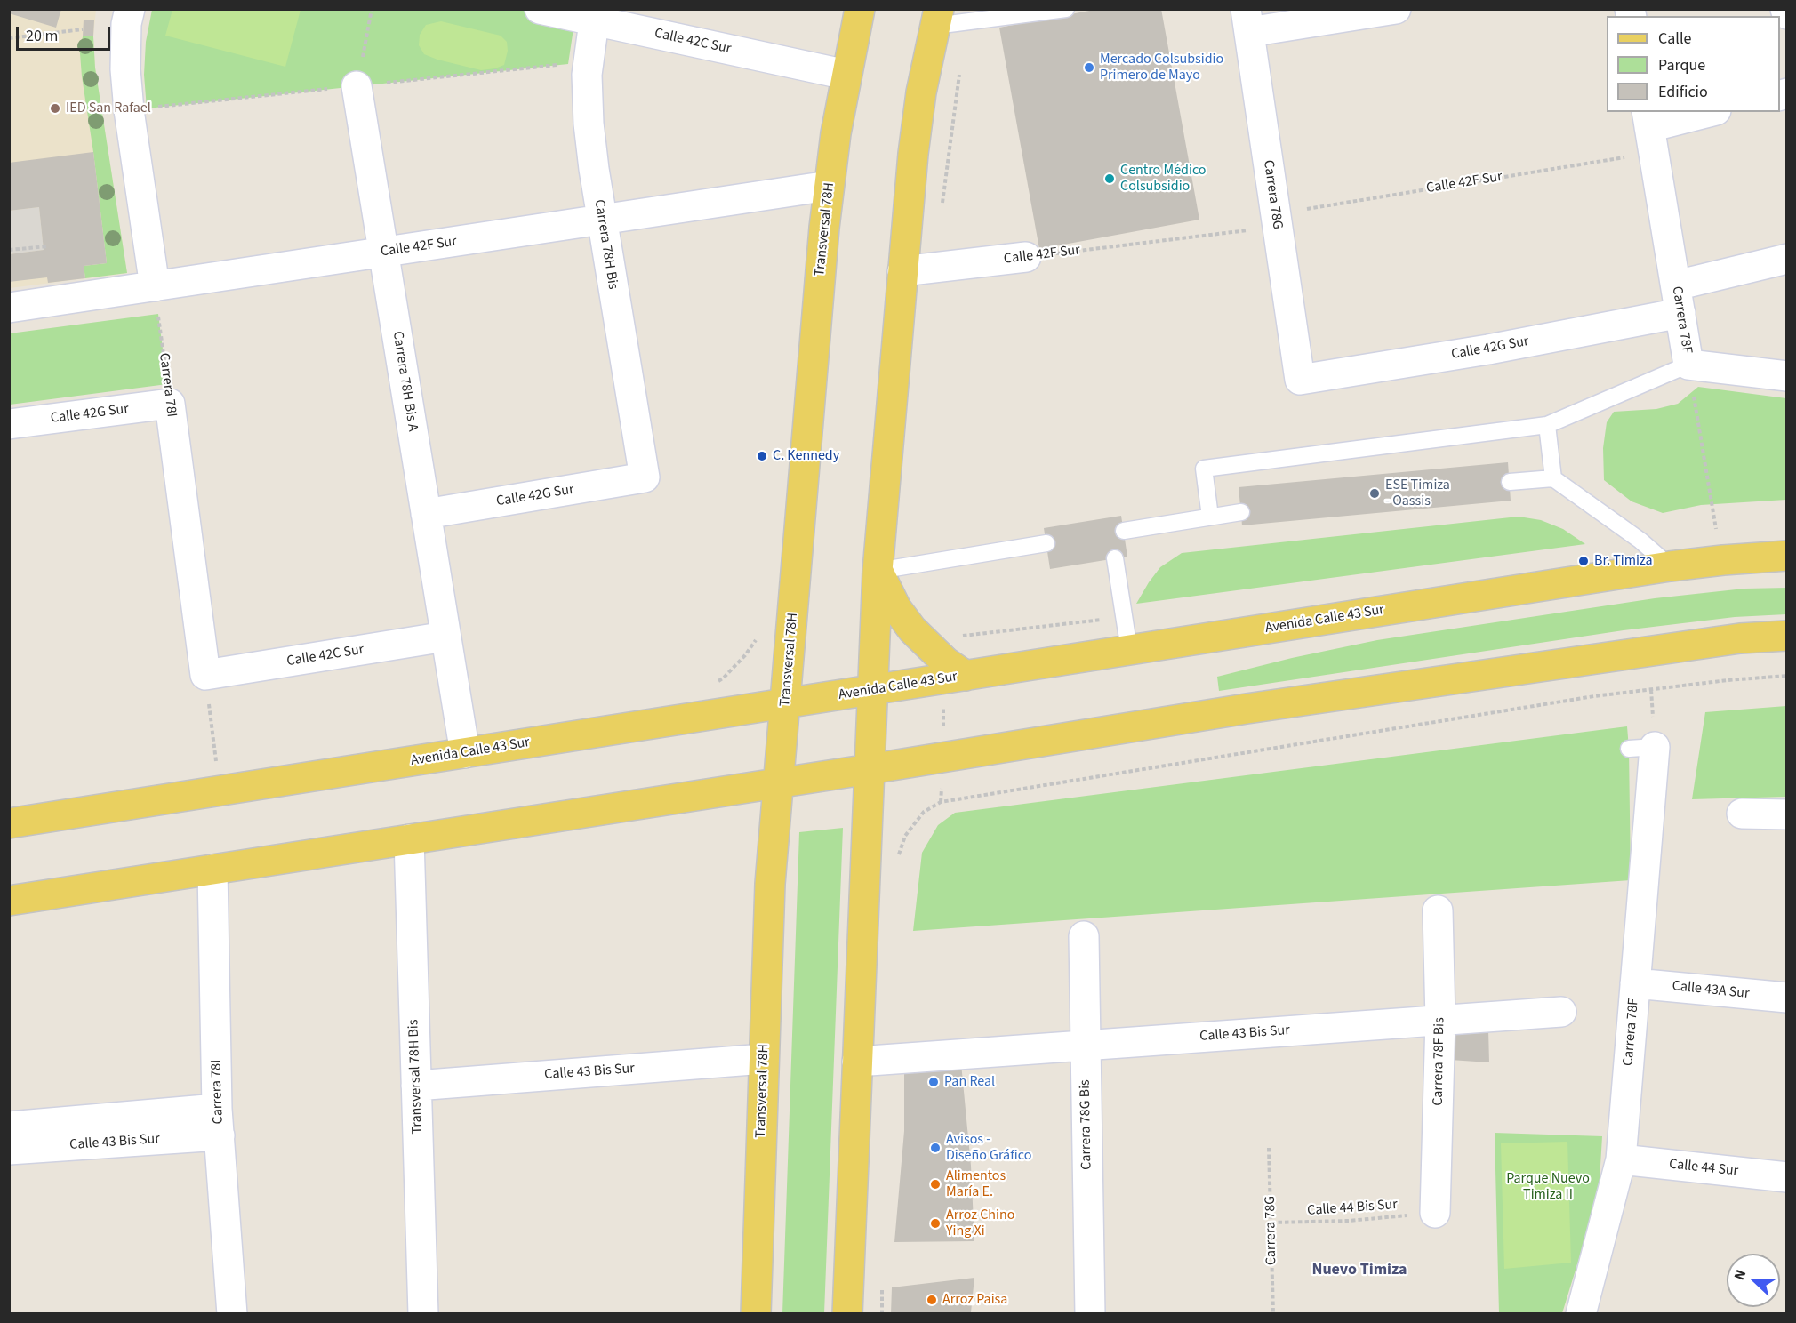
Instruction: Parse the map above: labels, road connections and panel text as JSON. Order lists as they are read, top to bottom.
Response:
{
  "streets": {
    "main road": ["Transversal 78H", "Avenida Calle 43 Sur"],
    "street": [
      "Calle 42C Sur",
      "Calle 42F Sur",
      "Carrera 78G",
      "Carrera 78H Bis",
      "Carrera 78F",
      "Calle 42G Sur",
      "Carrera 78H Bis A",
      "Carrera 78I",
      "Calle 43A Sur",
      "Calle 43 Bis Sur",
      "Carrera 78F Bis",
      "Transversal 78H Bis",
      "Carrera 78G Bis",
      "Calle 44 Sur"
    ],
    "path": ["Calle 44 Bis Sur"]
  },
  "crossings": [
    ["Calle 42C Sur", "Transversal 78H"],
    ["Calle 42C Sur", "Carrera 78H Bis"],
    ["Calle 42C Sur", "Carrera 78H Bis A"],
    ["Calle 42C Sur", "Carrera 78I"],
    ["Calle 42F Sur", "Carrera 78G"],
    ["Calle 42F Sur", "Transversal 78H"],
    ["Calle 42F Sur", "Carrera 78H Bis"],
    ["Calle 42F Sur", "Carrera 78F"],
    ["Calle 42F Sur", "Carrera 78H Bis A"],
    ["Calle 42F Sur", "Carrera 78I"],
    ["Carrera 78G", "Calle 42G Sur"],
    ["Carrera 78G", "Calle 44 Bis Sur"],
    ["Transversal 78H", "Avenida Calle 43 Sur"],
    ["Transversal 78H", "Calle 43 Bis Sur"],
    ["Carrera 78H Bis", "Calle 42G Sur"],
    ["Carrera 78F", "Calle 42G Sur"],
    ["Carrera 78F", "Calle 43A Sur"],
    ["Carrera 78F", "Calle 44 Sur"],
    ["Calle 42G Sur", "Carrera 78H Bis A"],
    ["Calle 42G Sur", "Carrera 78I"],
    ["Carrera 78H Bis A", "Avenida Calle 43 Sur"],
    ["Carrera 78I", "Calle 43 Bis Sur"],
    ["Calle 43 Bis Sur", "Carrera 78F Bis"],
    ["Calle 43 Bis Sur", "Transversal 78H Bis"],
    ["Calle 43 Bis Sur", "Carrera 78G Bis"],
    ["Carrera 78F Bis", "Calle 44 Bis Sur"]
  ],
  "districts": ["Nuevo Timiza"],
  "parks": ["Parque Nuevo Timiza II"],
  "places": [
    "Mercado Colsubsidio Primero de Mayo",
    "IED San Rafael",
    "Centro Médico Colsubsidio",
    "C. Kennedy",
    "ESE Timiza - Oassis",
    "Br. Timiza",
    "Pan Real",
    "Avisos - Diseño Gráfico",
    "Alimentos María E.",
    "Arroz Chino Ying Xi",
    "Arroz Paisa"
  ],
  "legend": ["Calle", "Parque", "Edificio"],
  "scale_bar": "20 m",
  "north": "left"
}
